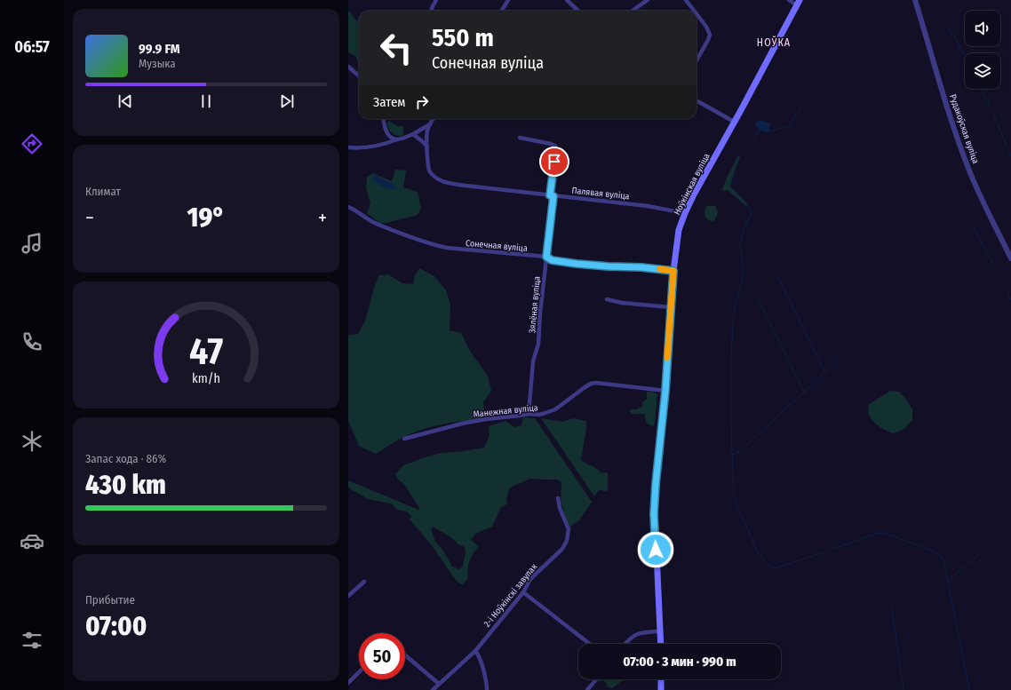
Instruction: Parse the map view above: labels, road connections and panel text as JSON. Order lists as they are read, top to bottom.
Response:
{
  "streets": {
    "main road": ["Ноўкінская вуліца"],
    "street": [
      "Рудакоўская вуліца",
      "Палявая вуліца",
      "Сонечная вуліца",
      "Зялёная вуліца",
      "Манежная вуліца",
      "2-і Ноўкінскі завулак"
    ]
  },
  "crossings": [
    ["Ноўкінская вуліца", "Палявая вуліца"],
    ["Ноўкінская вуліца", "Сонечная вуліца"],
    ["Ноўкінская вуліца", "Манежная вуліца"],
    ["Палявая вуліца", "Зялёная вуліца"],
    ["Сонечная вуліца", "Зялёная вуліца"],
    ["Зялёная вуліца", "Манежная вуліца"]
  ],
  "districts": ["НОЎКА"],
  "page": {
    "tabs": "06:57",
    "turn": ["550 m", "Сонечная вуліца"],
    "song": ["99.9 FM", "Музыка"],
    "then": "Затем",
    "tile": [
      "Климат",
      ["Запас хода · 86%", "430 km"],
      ["Прибытие", "07:00"]
    ],
    "heat": ["−", "19°", "+"],
    "limit": "50",
    "trip": "07:00 · 3 мин · 990 m",
    "gauge": ["47", "km/h"]
  }
}
